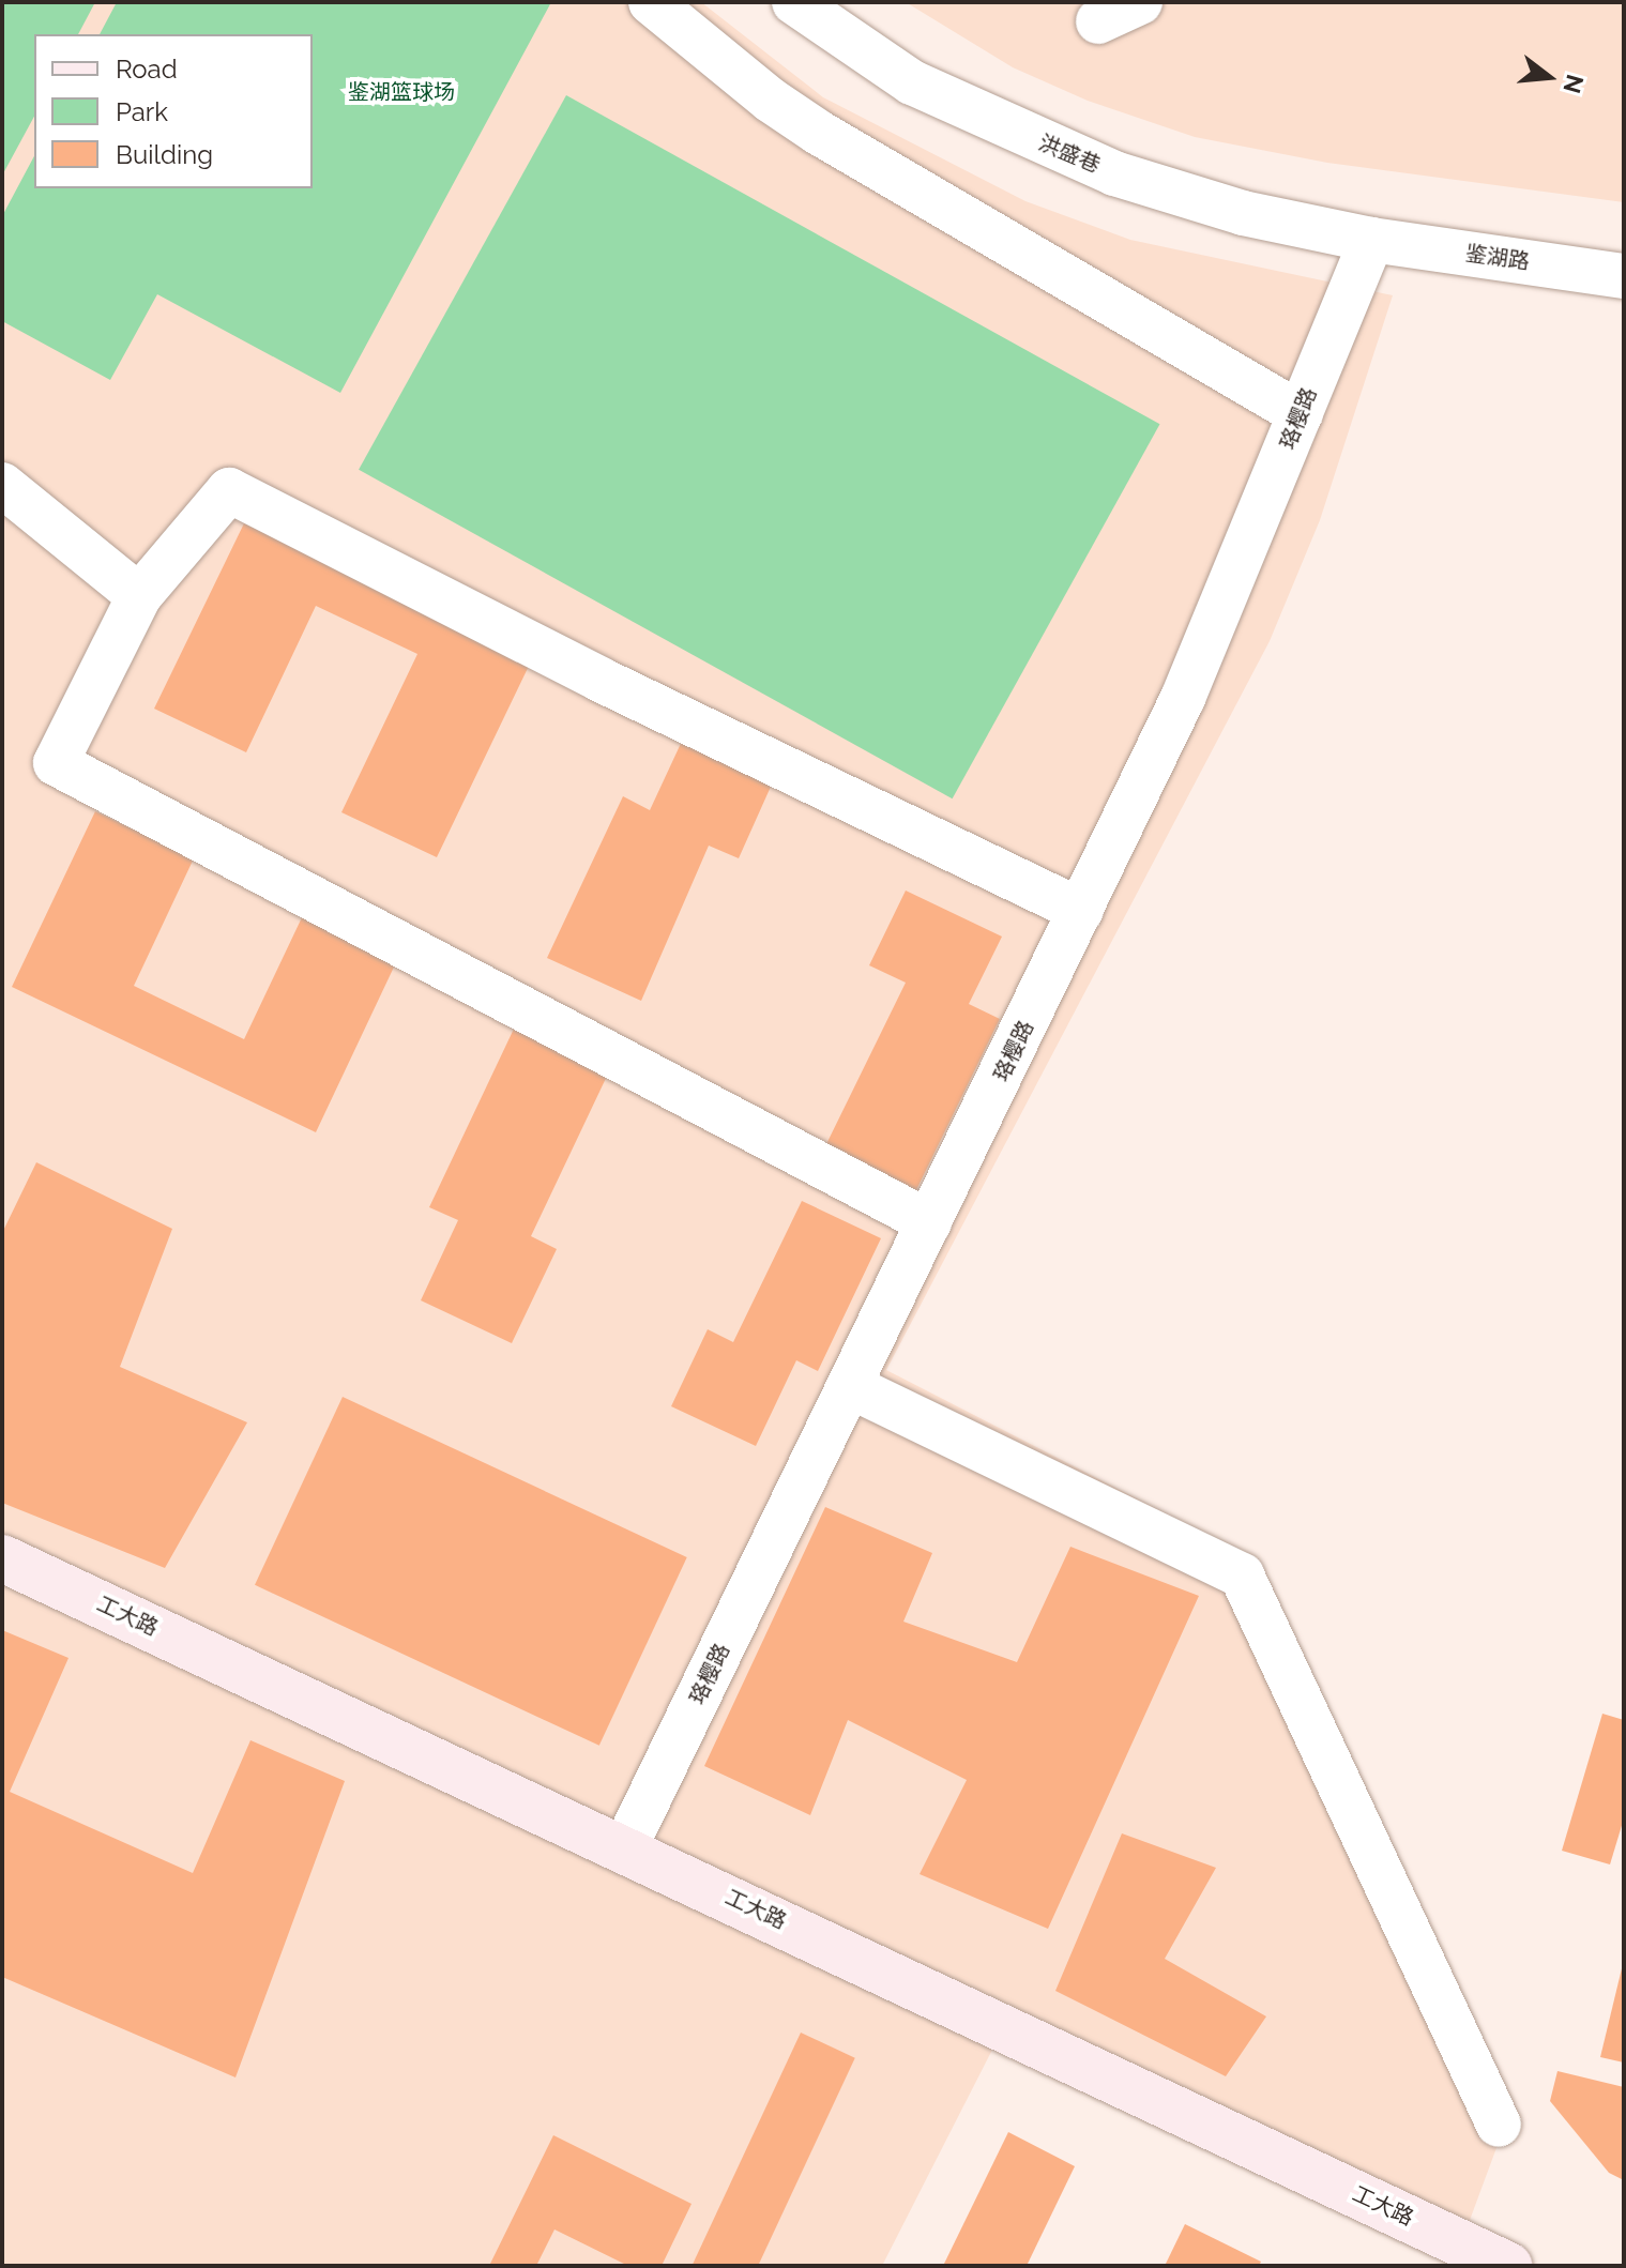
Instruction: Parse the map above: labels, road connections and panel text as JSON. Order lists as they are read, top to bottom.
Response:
{
  "streets": {
    "street": [
      "洪盛巷",
      "鉴湖路",
      "珞樱路",
      "工大路"
    ]
  },
  "crossings": [
    ["洪盛巷", "鉴湖路"],
    ["洪盛巷", "珞樱路"],
    ["鉴湖路", "珞樱路"],
    ["珞樱路", "工大路"]
  ],
  "parks": ["鉴湖篮球场"],
  "legend": ["Road", "Park", "Building"],
  "north": "right"
}
